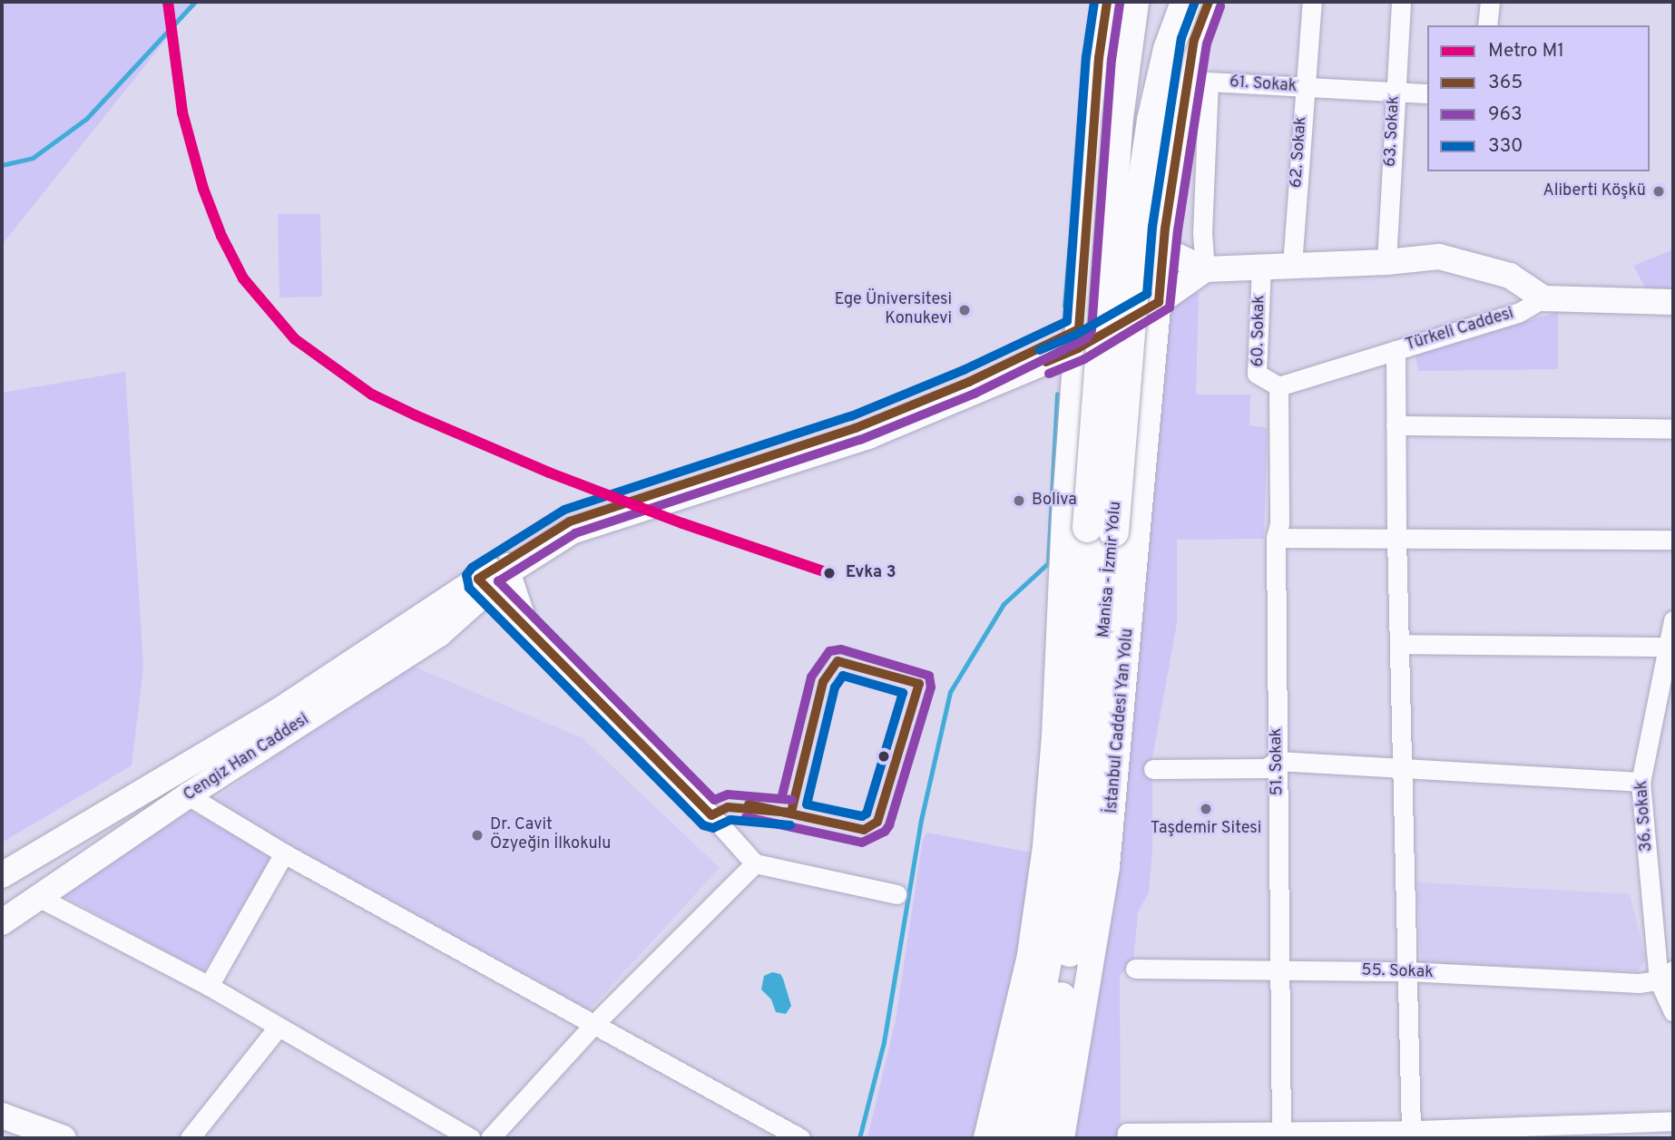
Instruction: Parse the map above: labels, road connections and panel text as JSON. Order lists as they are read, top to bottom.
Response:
{
  "streets": {
    "highway": ["Manisa - İzmir Yolu"],
    "main road": ["İstanbul Caddesi Yan Yolu", "Cengiz Han Caddesi"],
    "street": [
      "61. Sokak",
      "63. Sokak",
      "62. Sokak",
      "Türkeli Caddesi",
      "60. Sokak",
      "51. Sokak",
      "36. Sokak",
      "55. Sokak"
    ]
  },
  "crossings": [
    ["61. Sokak", "63. Sokak"],
    ["61. Sokak", "62. Sokak"],
    ["Türkeli Caddesi", "60. Sokak"],
    ["Türkeli Caddesi", "51. Sokak"],
    ["Türkeli Caddesi", "55. Sokak"],
    ["60. Sokak", "51. Sokak"],
    ["51. Sokak", "55. Sokak"],
    ["36. Sokak", "55. Sokak"]
  ],
  "places": [
    "Aliberti Köşkü",
    "Ege Üniversitesi Konukevi",
    "Boliva",
    "Evka 3",
    "Taşdemir Sitesi",
    "Dr. Cavit Özyeğin İlkokulu"
  ],
  "lines": [
    "metro line M1",
    "transit line 365",
    "transit line 330",
    "transit line 963"
  ],
  "legend": [
    "Metro M1",
    "365",
    "963",
    "330"
  ]
}
